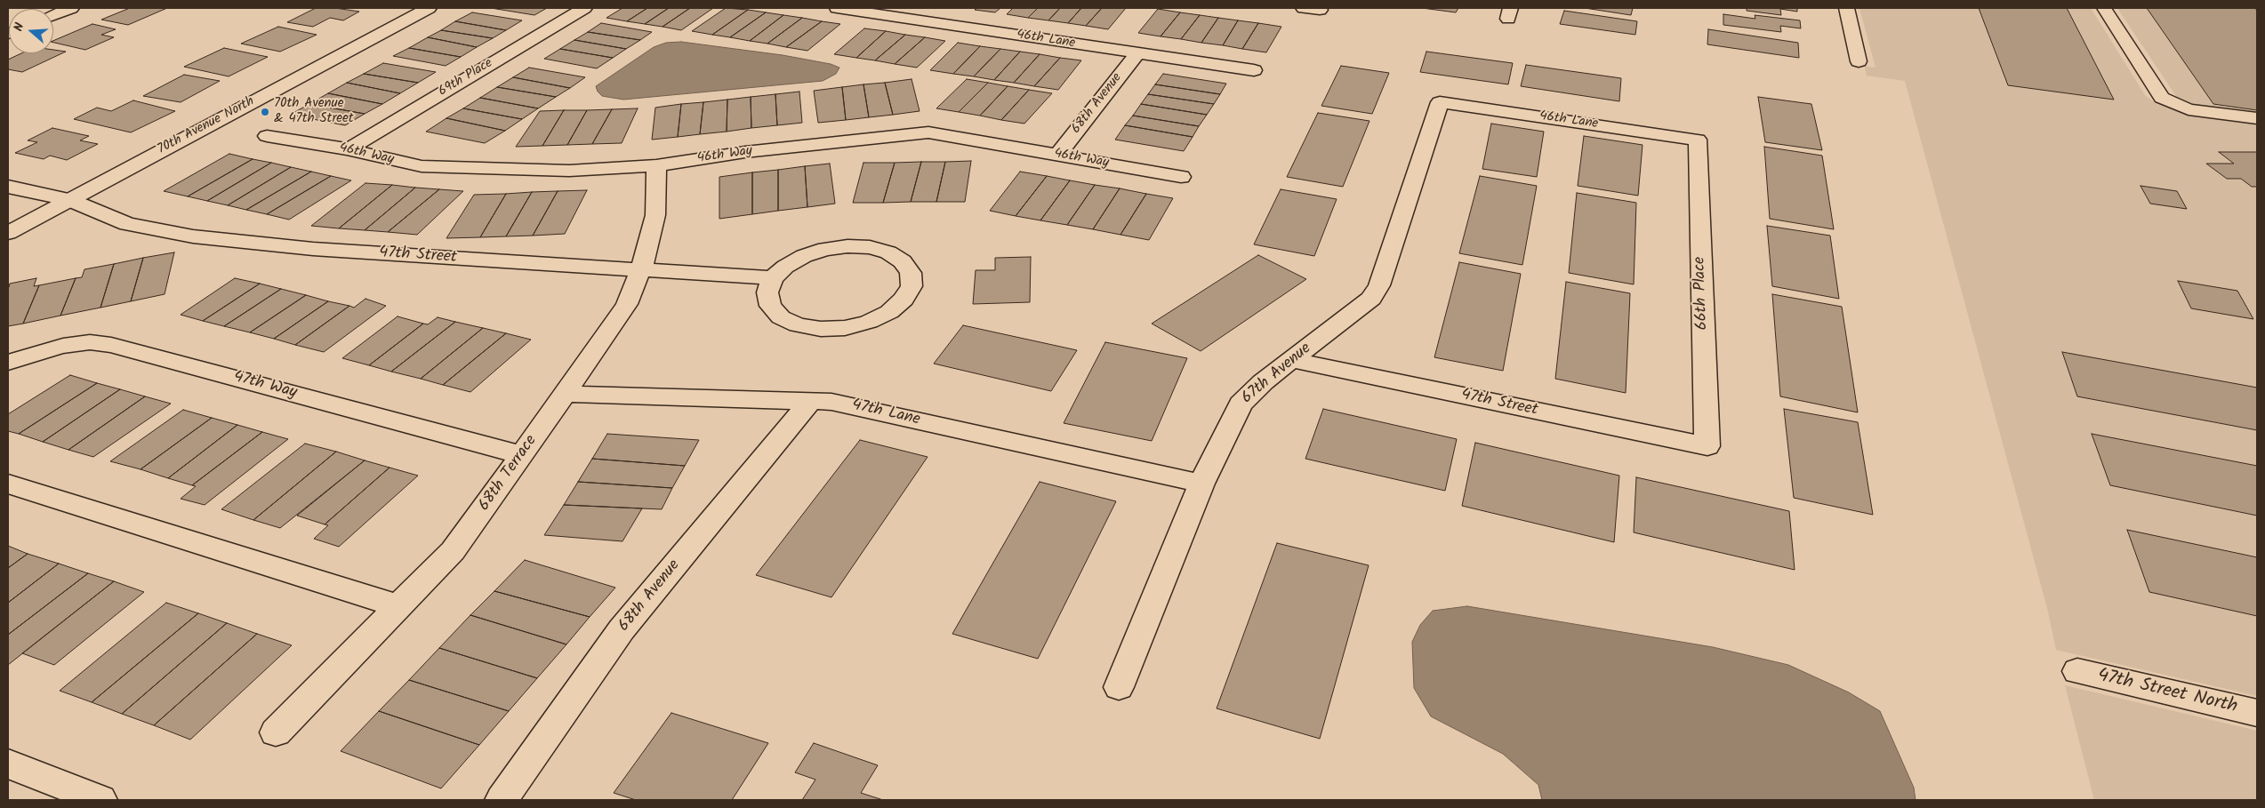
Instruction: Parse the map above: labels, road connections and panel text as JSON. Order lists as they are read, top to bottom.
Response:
{
  "streets": {
    "street": [
      "46th Lane",
      "69th Place",
      "68th Avenue",
      "70th Avenue North",
      "46th Way",
      "47th Street",
      "66th Place",
      "67th Avenue",
      "47th Way",
      "47th Lane",
      "68th Terrace",
      "47th Street North"
    ]
  },
  "crossings": [
    ["46th Lane", "68th Avenue"],
    ["46th Lane", "66th Place"],
    ["46th Lane", "67th Avenue"],
    ["69th Place", "46th Way"],
    ["68th Avenue", "46th Way"],
    ["68th Avenue", "47th Lane"],
    ["70th Avenue North", "47th Street"],
    ["46th Way", "68th Terrace"],
    ["47th Street", "66th Place"],
    ["47th Street", "67th Avenue"],
    ["47th Street", "68th Terrace"],
    ["67th Avenue", "47th Lane"],
    ["47th Way", "68th Terrace"],
    ["47th Lane", "68th Terrace"]
  ],
  "places": ["70th Avenue & 47th Street"],
  "north": "left"
}
